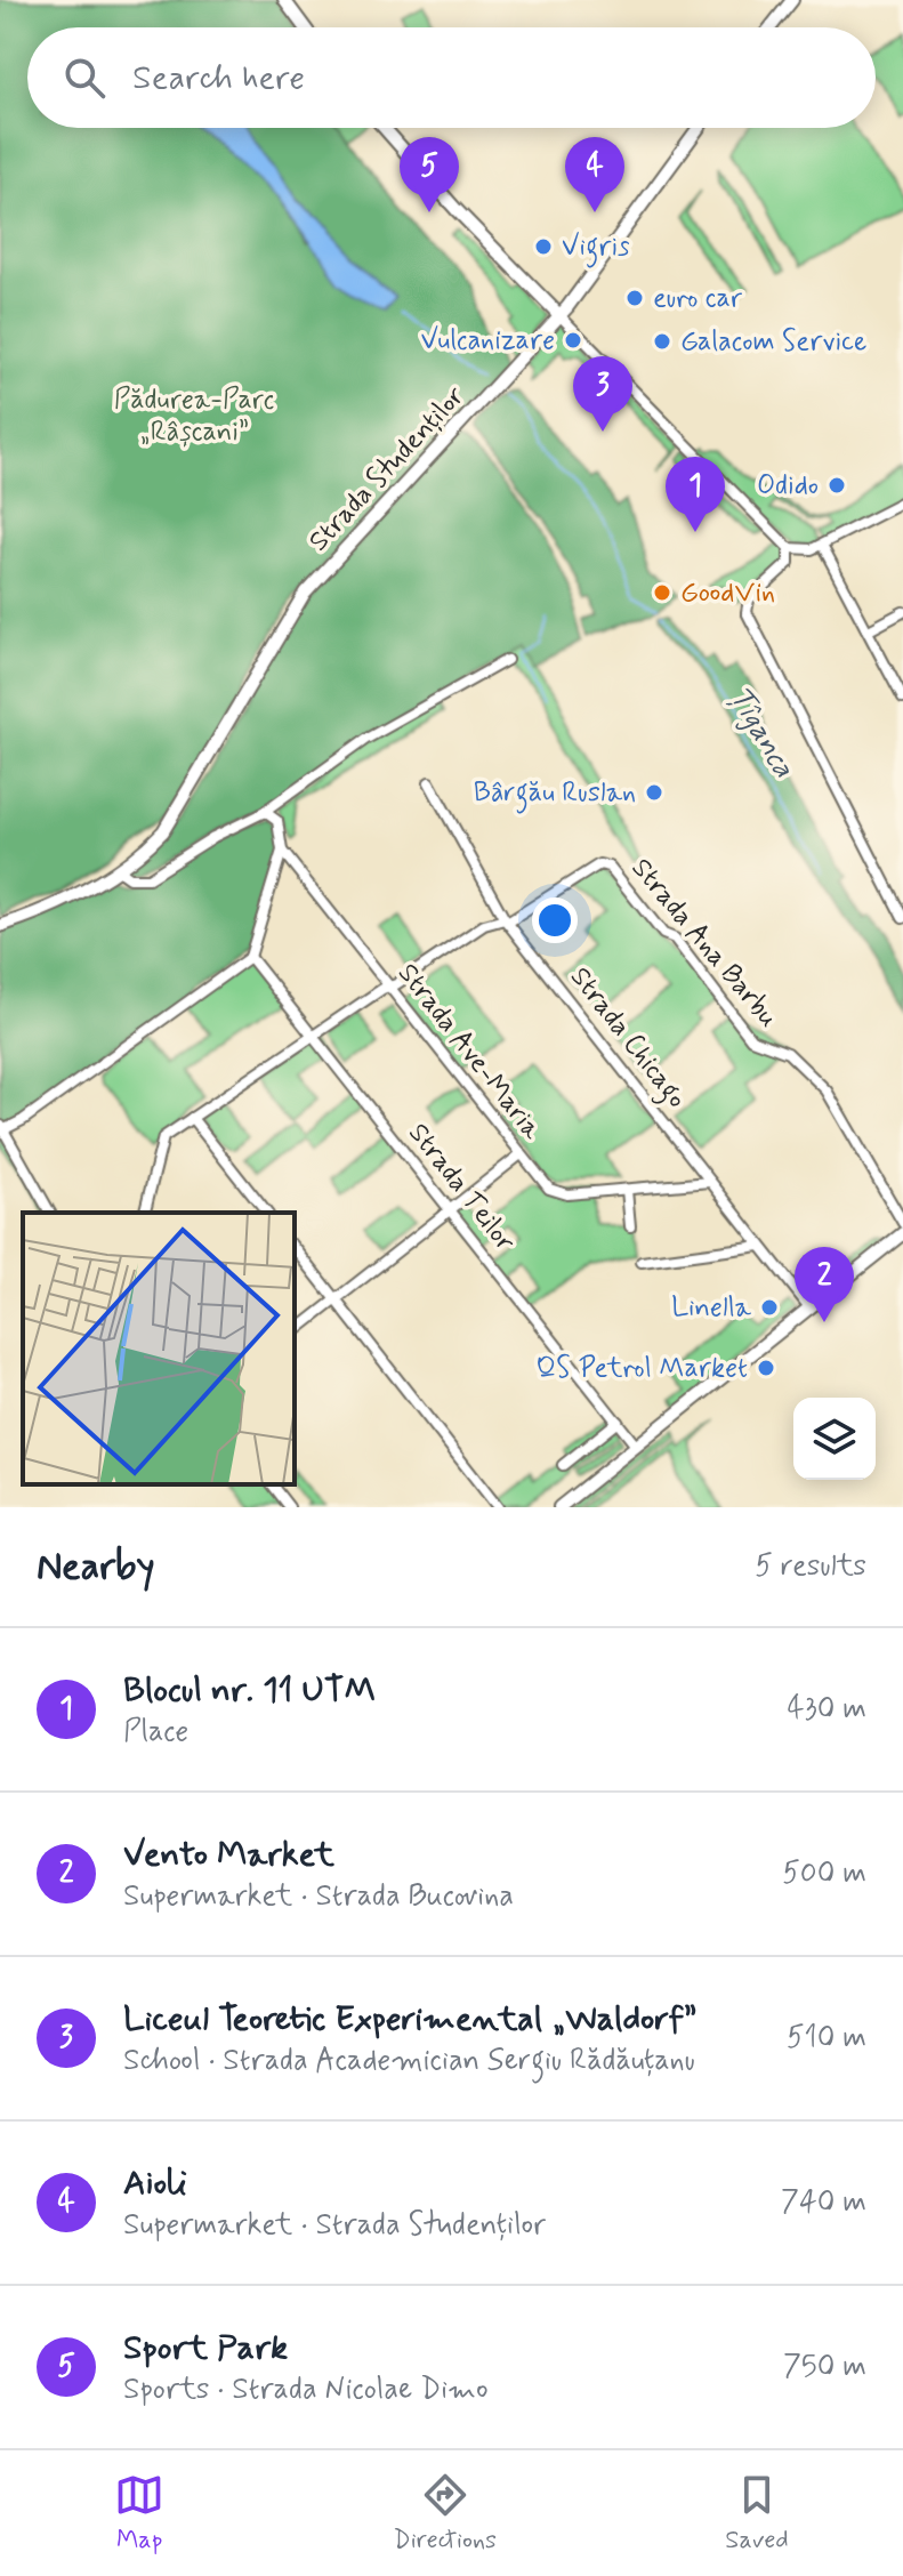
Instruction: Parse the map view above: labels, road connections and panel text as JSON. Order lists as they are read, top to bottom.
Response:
{
  "streets": {
    "main road": ["Strada Studenților"],
    "street": [
      "Strada Ana Barbu",
      "Strada Chicago",
      "Strada Ave-Maria",
      "Strada Teilor"
    ]
  },
  "crossings": [
    ["Strada Ana Barbu", "Strada Chicago"],
    ["Strada Chicago", "Strada Ave-Maria"]
  ],
  "water": ["Țîganca"],
  "parks": ["Pădurea-Parc „Râșcani”"],
  "places": [
    "Vigris",
    "euro car",
    "Vulcanizare",
    "Galacom Service",
    "Odido",
    "GoodVin",
    "Bârgău Ruslan",
    "Linella",
    "QS Petrol Market"
  ],
  "page": {
    "search": "Search here",
    "pins": [
      "4",
      "5",
      "3",
      "1",
      "2"
    ],
    "heading": ["Nearby", "5 results"],
    "list": [
      {
        "mark": "1",
        "name": "Blocul nr. 11 UTM",
        "note": "Place",
        "value": "430 m"
      },
      {
        "mark": "2",
        "name": "Vento Market",
        "note": "Supermarket · Strada Bucovina",
        "value": "500 m"
      },
      {
        "mark": "3",
        "name": "Liceul Teoretic Experimental „Waldorf”",
        "note": "School · Strada Academician Sergiu Rădăuțanu",
        "value": "510 m"
      },
      {
        "mark": "4",
        "name": "Aioli",
        "note": "Supermarket · Strada Studenților",
        "value": "740 m"
      },
      {
        "mark": "5",
        "name": "Sport Park",
        "note": "Sports · Strada Nicolae Dimo",
        "value": "750 m"
      }
    ],
    "nav": ["Map", "Directions", "Saved"]
  }
}
